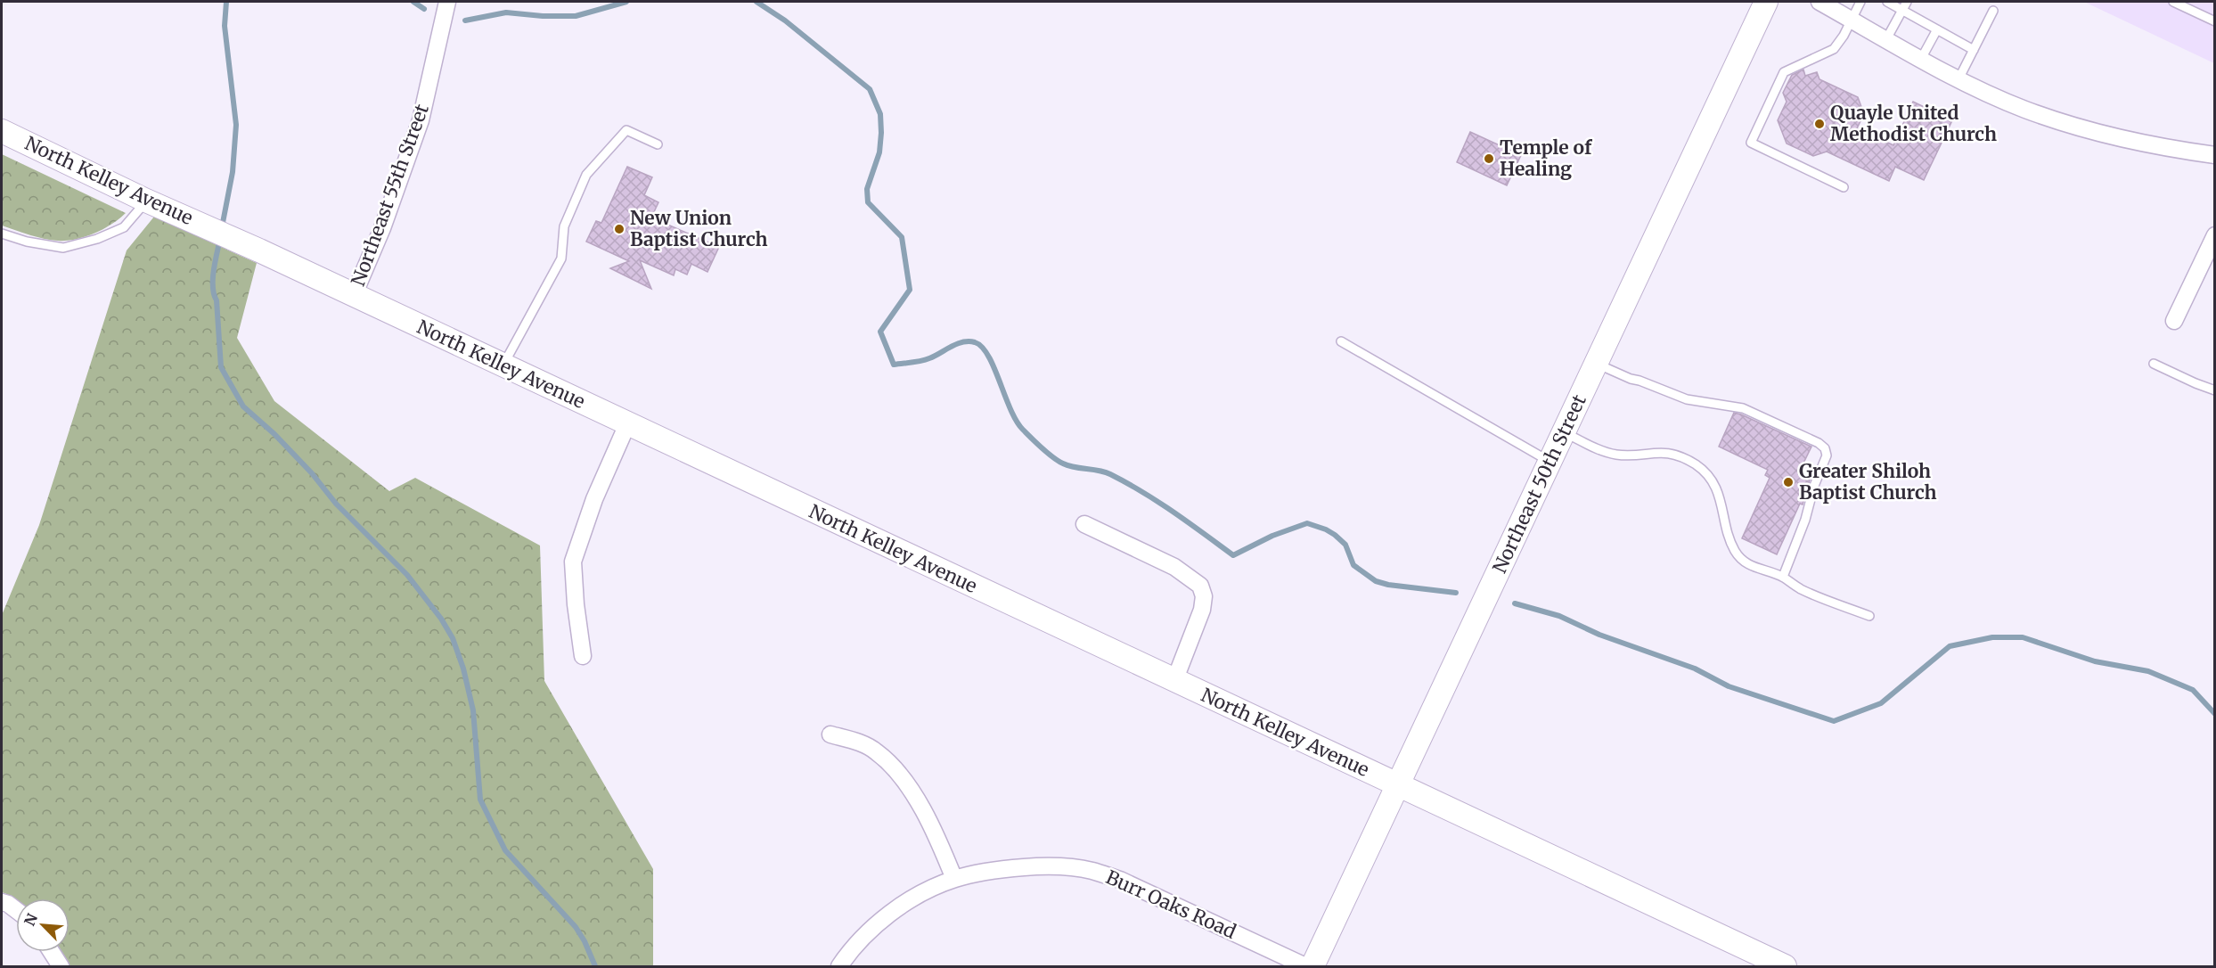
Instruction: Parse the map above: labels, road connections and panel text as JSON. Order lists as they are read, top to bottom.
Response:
{
  "streets": {
    "street": [
      "North Kelley Avenue",
      "Northeast 55th Street",
      "Northeast 50th Street",
      "Burr Oaks Road"
    ]
  },
  "crossings": [
    ["North Kelley Avenue", "Northeast 55th Street"],
    ["North Kelley Avenue", "Northeast 50th Street"]
  ],
  "places": [
    "Quayle United Methodist Church",
    "Temple of Healing",
    "New Union Baptist Church",
    "Greater Shiloh Baptist Church"
  ],
  "north": "top left"
}
